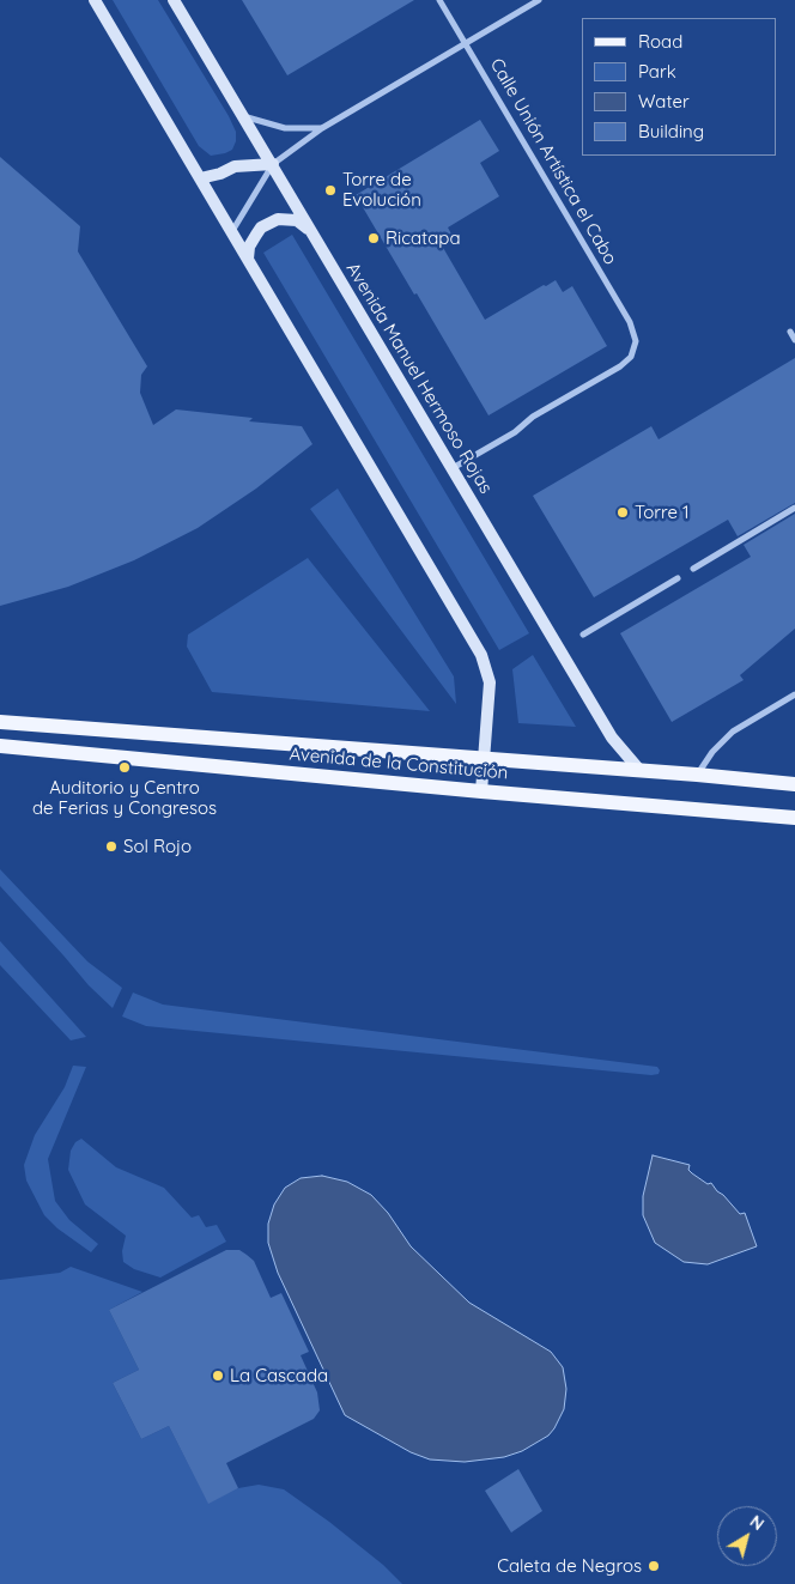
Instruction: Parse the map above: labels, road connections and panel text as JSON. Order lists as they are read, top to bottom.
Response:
{
  "streets": {
    "main road": ["Avenida de la Constitución"],
    "street": ["Calle Unión Artística el Cabo", "Avenida Manuel Hermoso Rojas"]
  },
  "crossings": [
    ["Calle Unión Artística el Cabo", "Avenida Manuel Hermoso Rojas"],
    ["Avenida Manuel Hermoso Rojas", "Avenida de la Constitución"]
  ],
  "places": [
    "Torre de Evolución",
    "Ricatapa",
    "Torre 1",
    "Auditorio y Centro de Ferias y Congresos",
    "Sol Rojo",
    "La Cascada",
    "Caleta de Negros"
  ],
  "legend": [
    "Road",
    "Park",
    "Water",
    "Building"
  ],
  "north": "top right"
}
